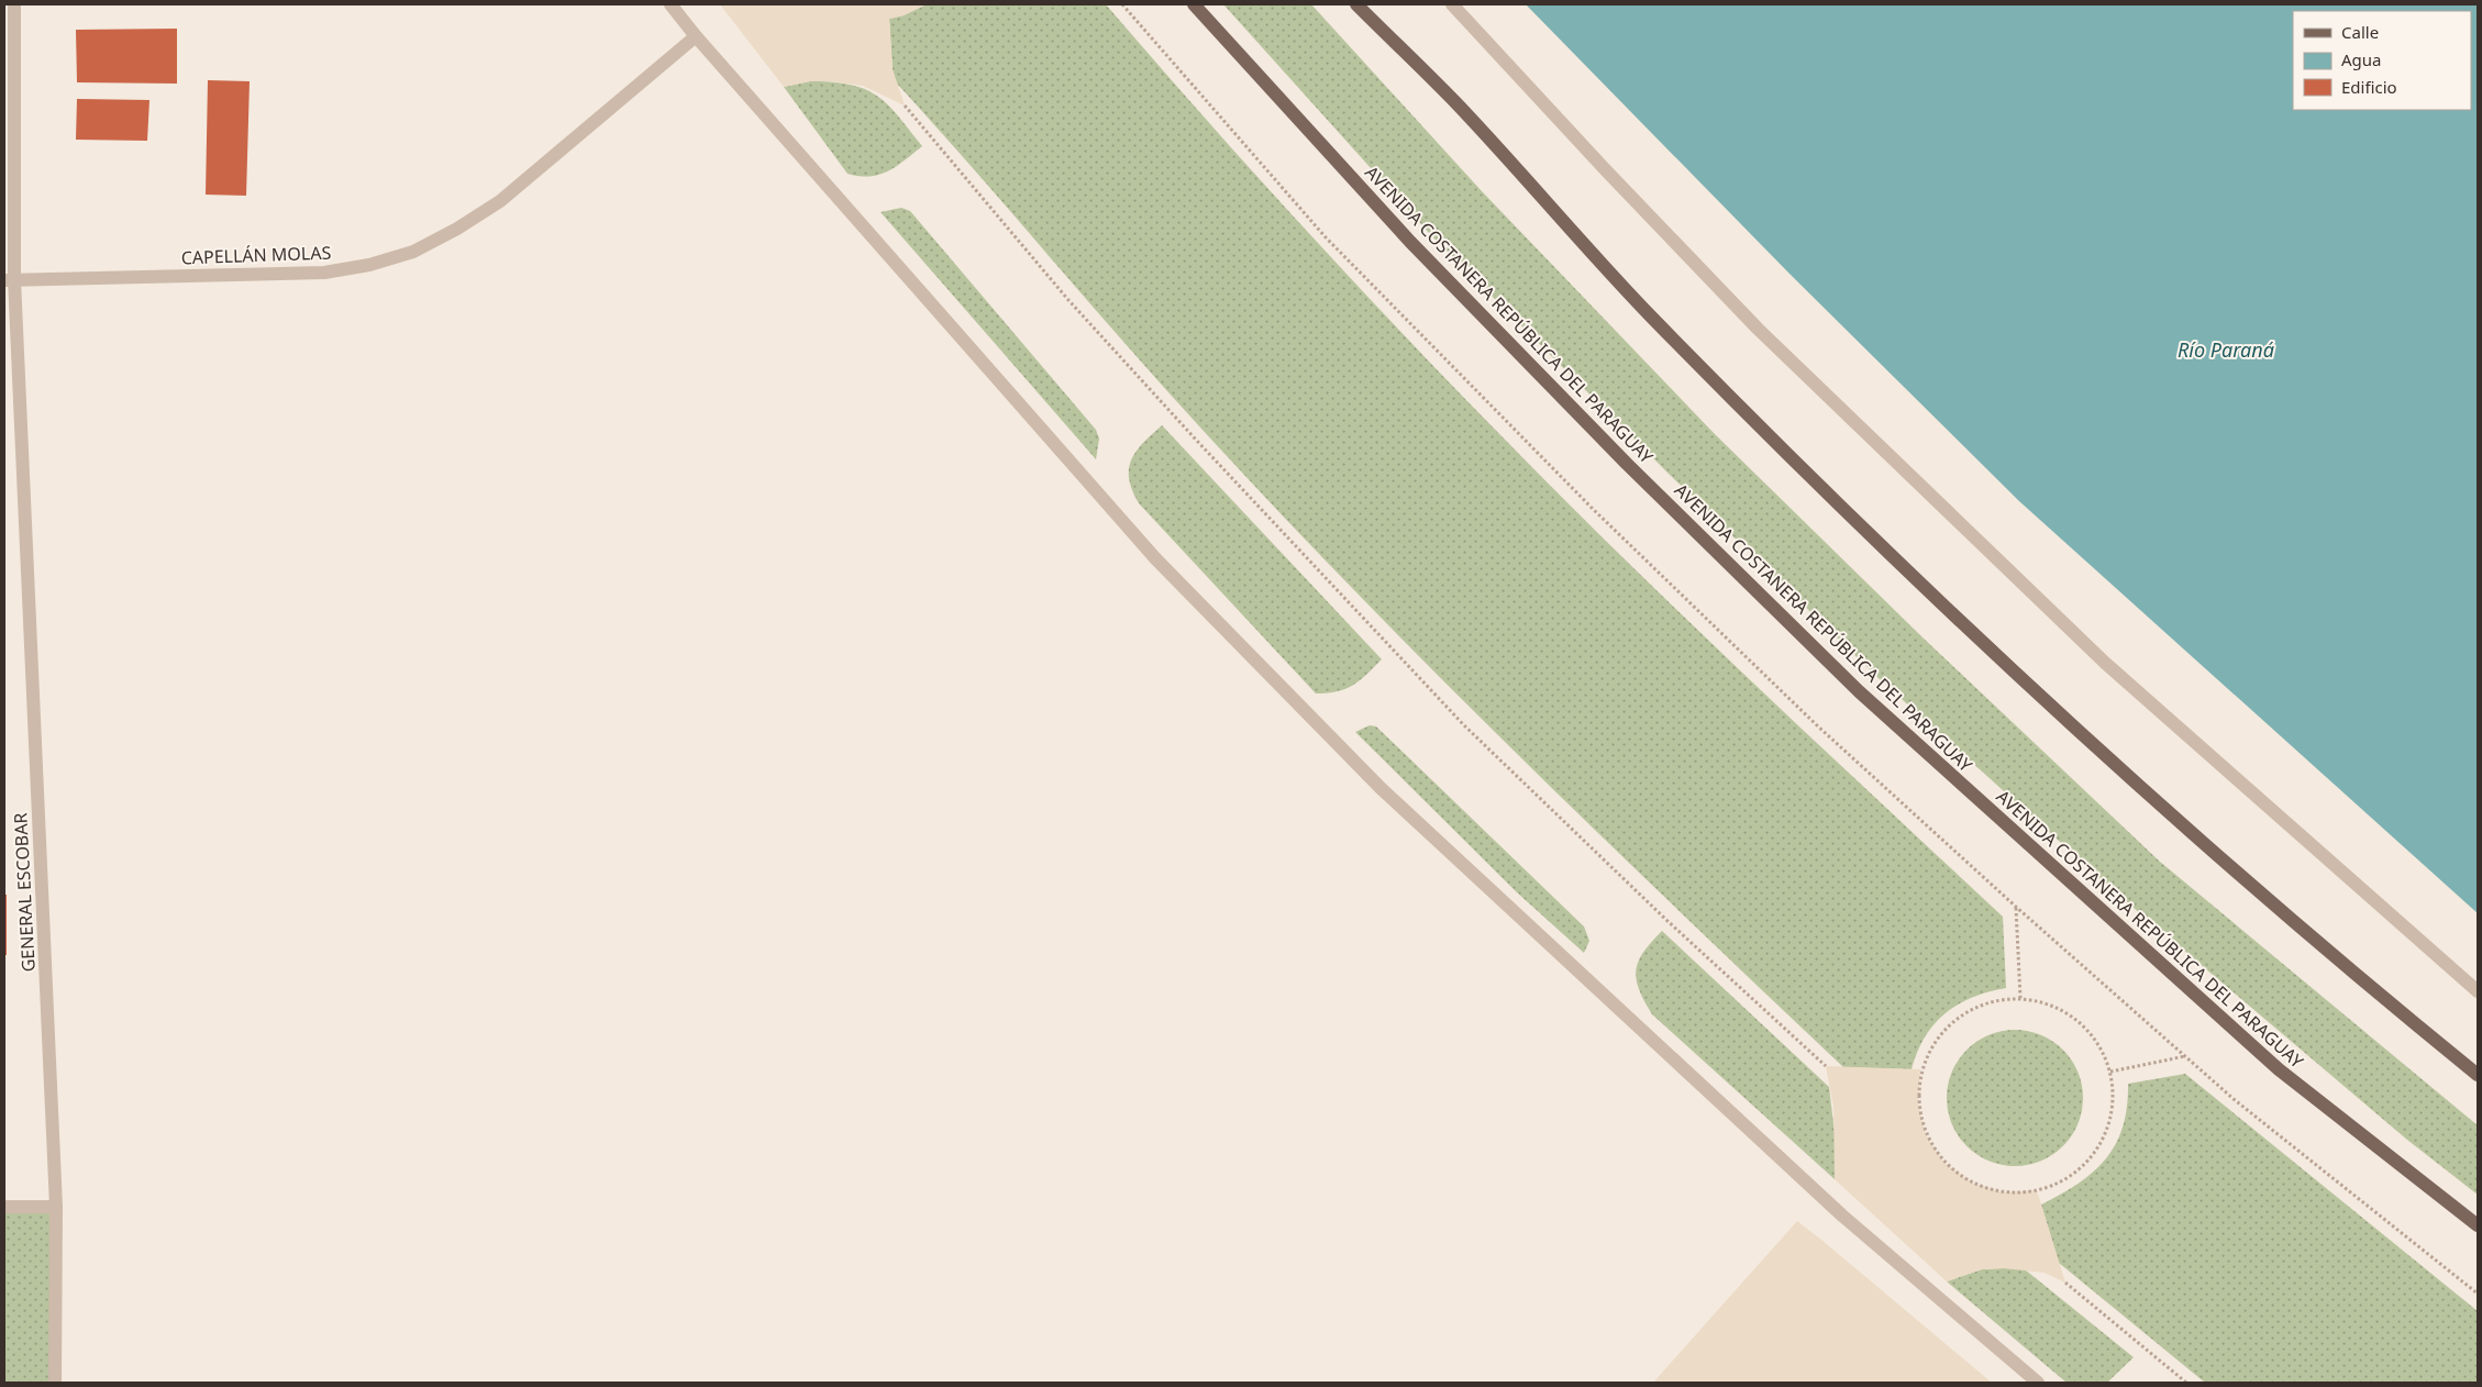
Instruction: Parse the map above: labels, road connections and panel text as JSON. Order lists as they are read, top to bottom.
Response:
{
  "streets": {
    "main road": ["AVENIDA COSTANERA REPÚBLICA DEL PARAGUAY"],
    "street": ["CAPELLÁN MOLAS", "GENERAL ESCOBAR"]
  },
  "crossings": [
    ["CAPELLÁN MOLAS", "GENERAL ESCOBAR"]
  ],
  "water": ["Río Paraná"],
  "legend": ["Calle", "Agua", "Edificio"]
}
